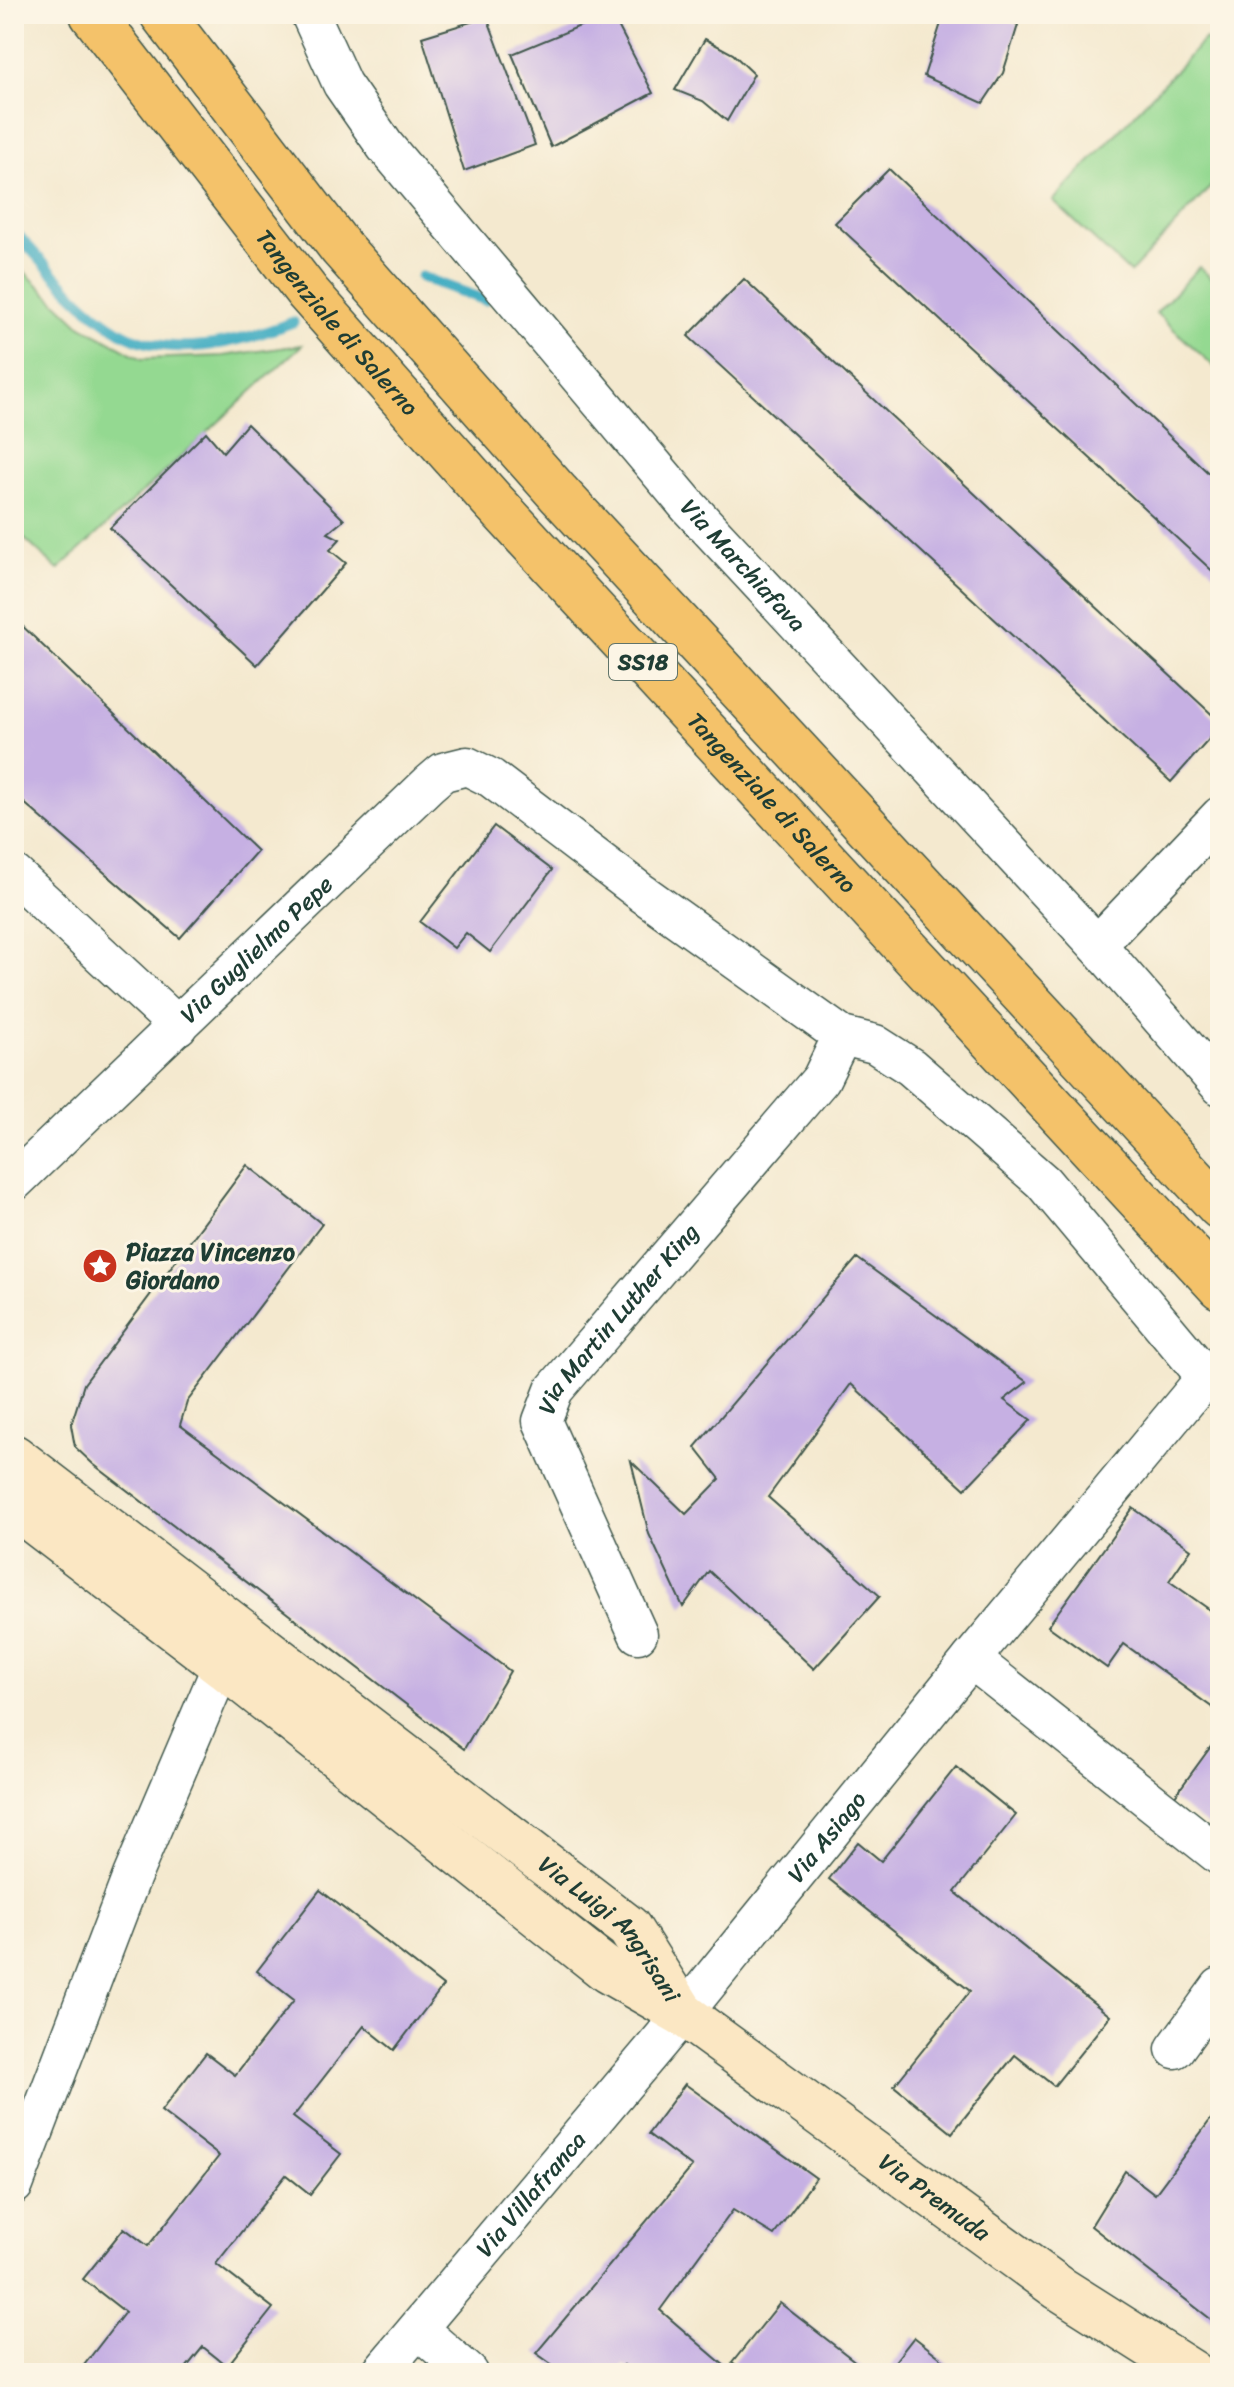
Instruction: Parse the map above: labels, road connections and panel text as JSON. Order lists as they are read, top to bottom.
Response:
{
  "streets": {
    "highway": ["Tangenziale di Salerno", "SS18"],
    "street": [
      "Via Marchiafava",
      "Via Guglielmo Pepe",
      "Via Martin Luther King",
      "Via Asiago",
      "Via Luigi Angrisani",
      "Via Villafranca",
      "Via Premuda"
    ]
  },
  "crossings": [
    ["Via Guglielmo Pepe", "Via Martin Luther King"],
    ["Via Asiago", "Via Luigi Angrisani"],
    ["Via Asiago", "Via Villafranca"],
    ["Via Asiago", "Via Premuda"],
    ["Via Luigi Angrisani", "Via Villafranca"],
    ["Via Luigi Angrisani", "Via Premuda"],
    ["Via Villafranca", "Via Premuda"]
  ],
  "places": {
    "place": ["Piazza Vincenzo Giordano"]
  }
}
